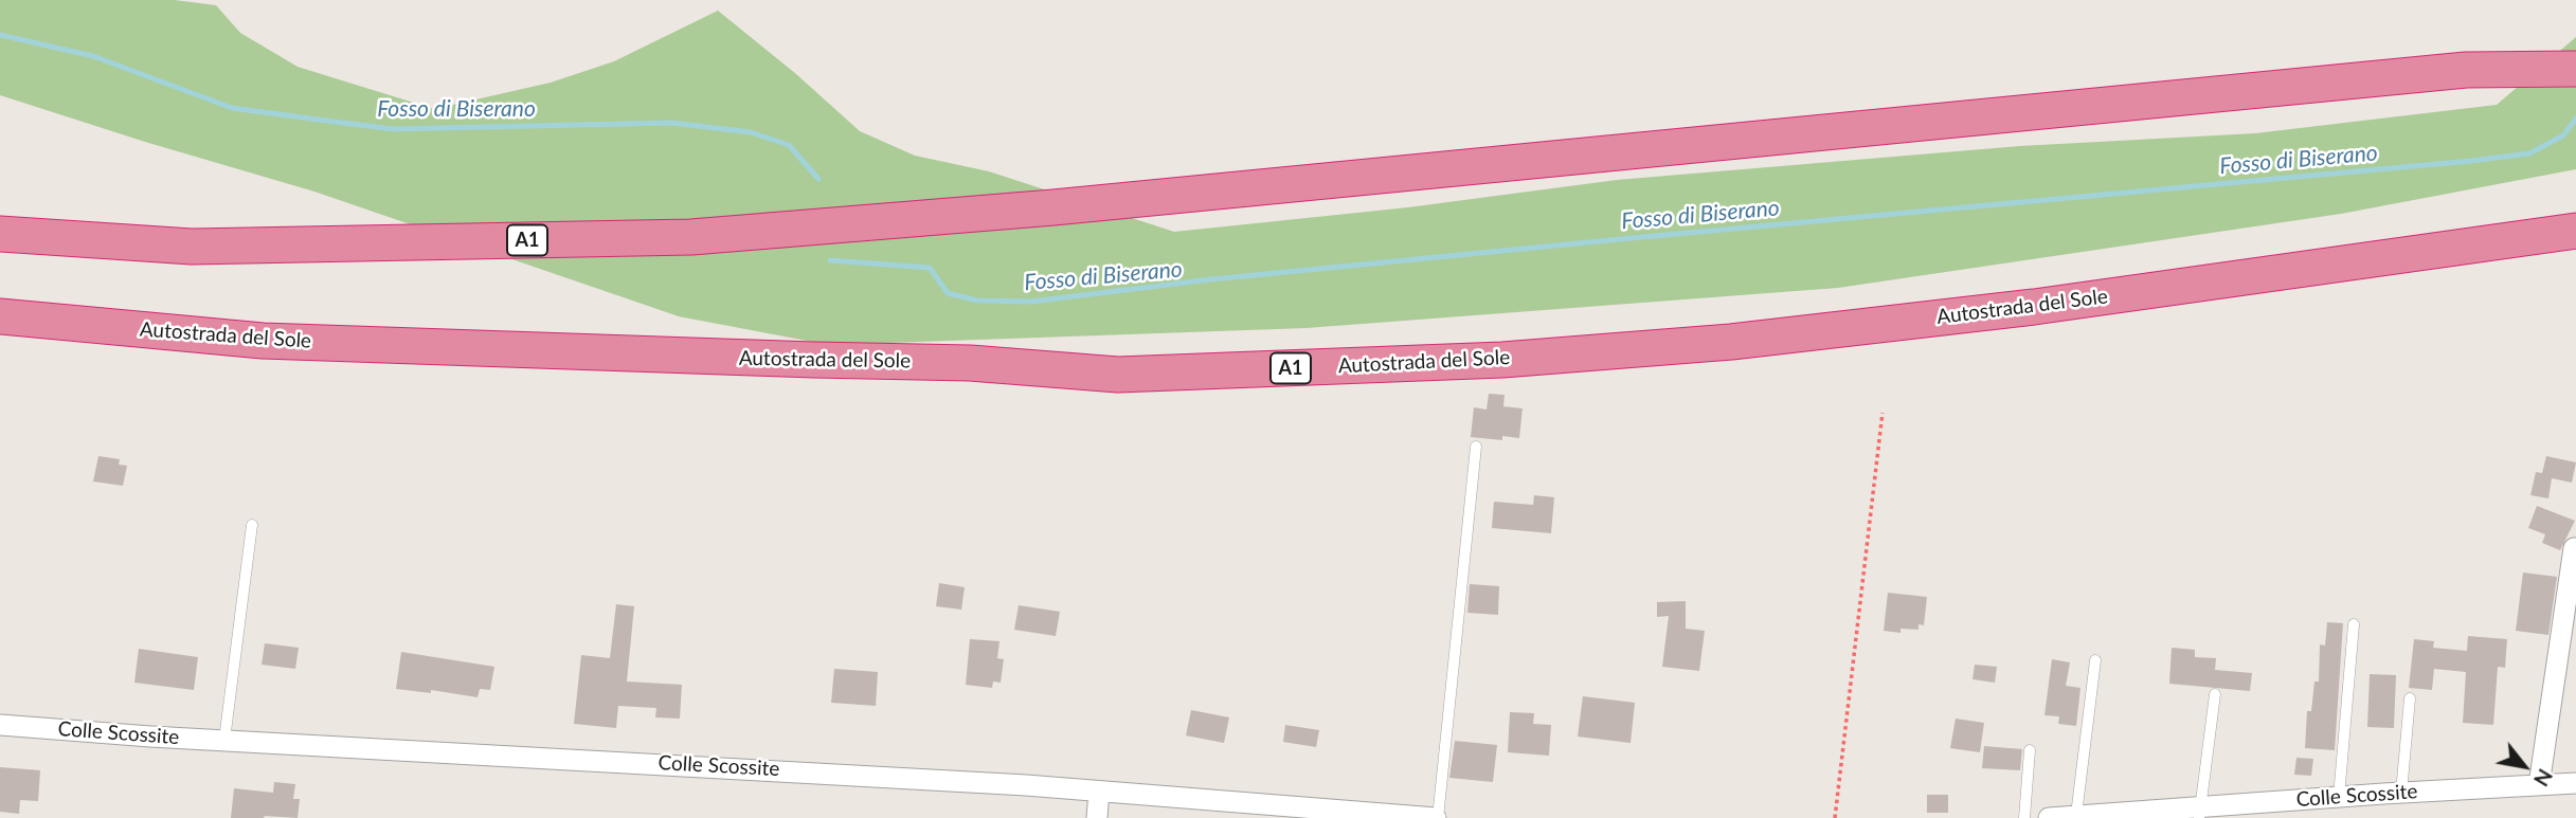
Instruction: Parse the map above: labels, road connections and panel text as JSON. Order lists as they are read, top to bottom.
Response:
{
  "streets": {
    "highway": ["A1", "Autostrada del Sole"],
    "street": ["Colle Scossite"]
  },
  "water": ["Fosso di Biserano"],
  "north": "bottom right"
}
